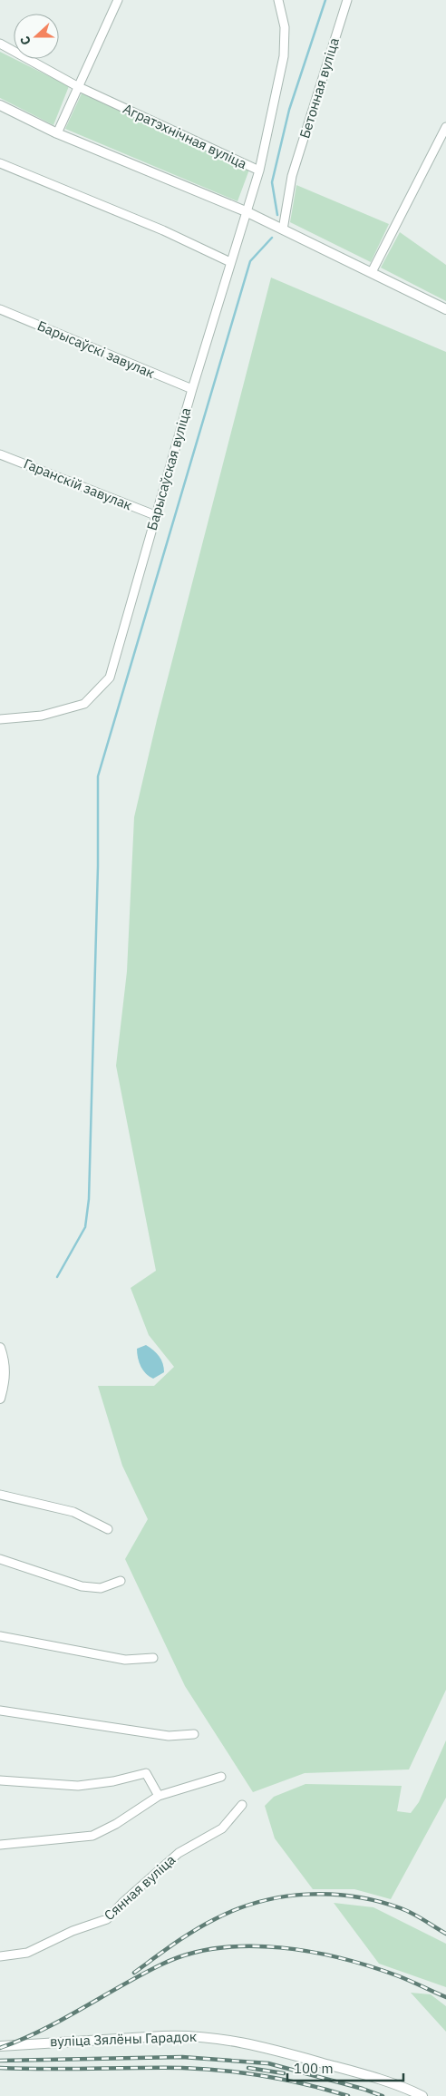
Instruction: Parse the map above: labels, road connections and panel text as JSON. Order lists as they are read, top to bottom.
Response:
{
  "streets": {
    "street": [
      "Бетонная вуліца",
      "Агратэхнічная вуліца",
      "Барысаўскі завулак",
      "Барысаўская вуліца",
      "Гаранскій завулак",
      "Сянная вуліца",
      "вуліца Зялёны Гарадок"
    ]
  },
  "crossings": [
    ["Агратэхнічная вуліца", "Барысаўская вуліца"],
    ["Барысаўскі завулак", "Барысаўская вуліца"],
    ["Барысаўская вуліца", "Гаранскій завулак"]
  ],
  "scale_bar": "100 m",
  "north": "left"
}
